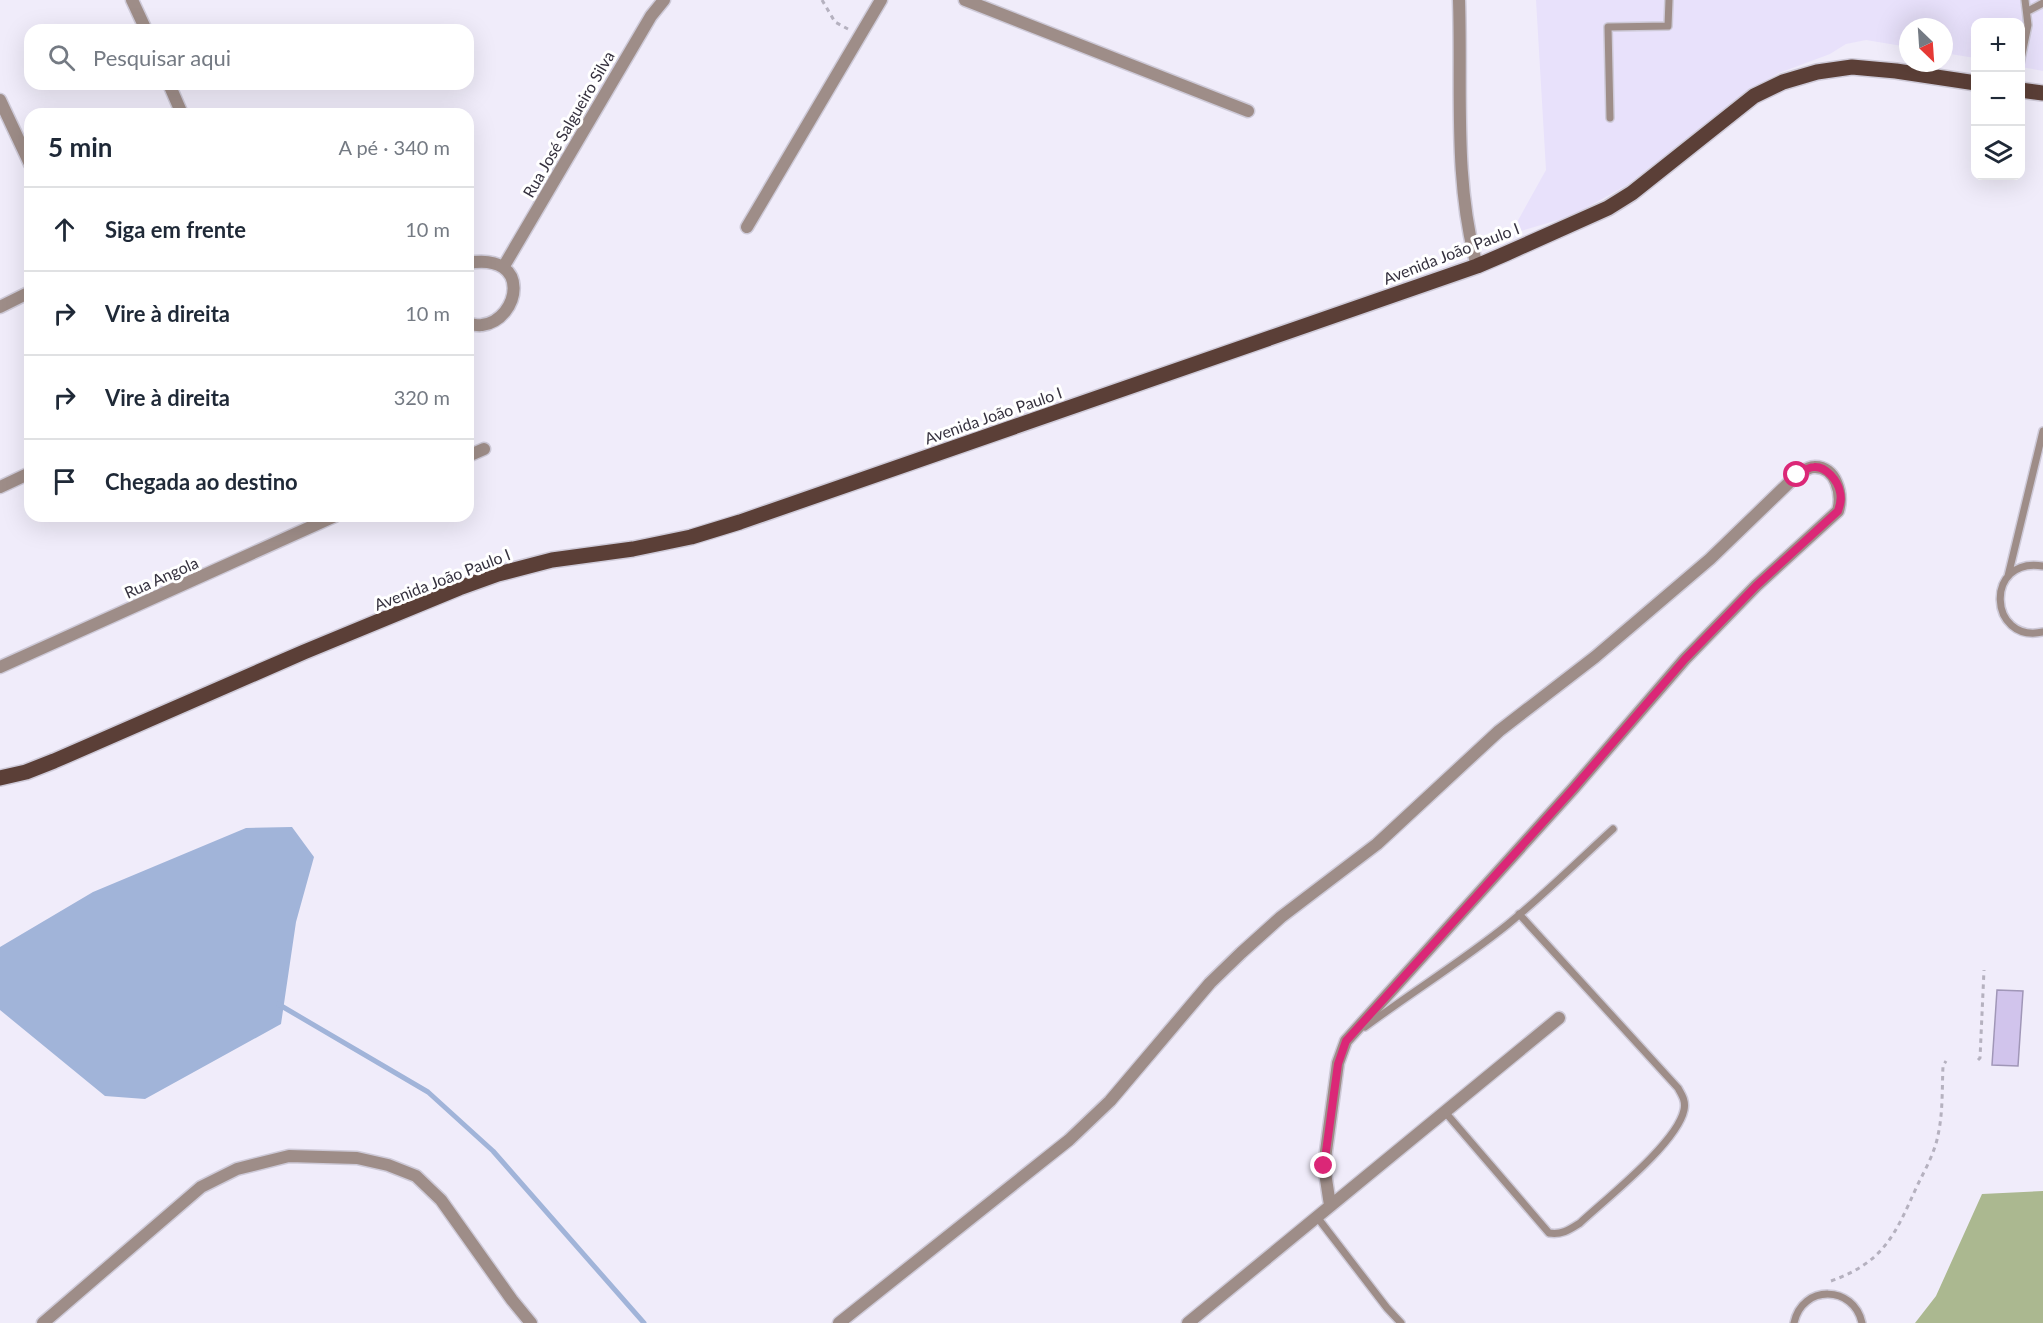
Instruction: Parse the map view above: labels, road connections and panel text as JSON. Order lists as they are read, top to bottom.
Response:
{
  "streets": {
    "main road": ["Avenida João Paulo I"],
    "street": ["Rua José Salgueiro Silva", "Rua Angola"]
  },
  "north": "bottom right",
  "page": {
    "map_buttons": ["+", "−"],
    "search": "Pesquisar aqui",
    "heading": ["5 min", "A pé · 340 m"],
    "list": [
      ["Siga em frente", "10 m"],
      ["Vire à direita", "10 m"],
      ["Vire à direita", "320 m"],
      "Chegada ao destino"
    ]
  }
}
